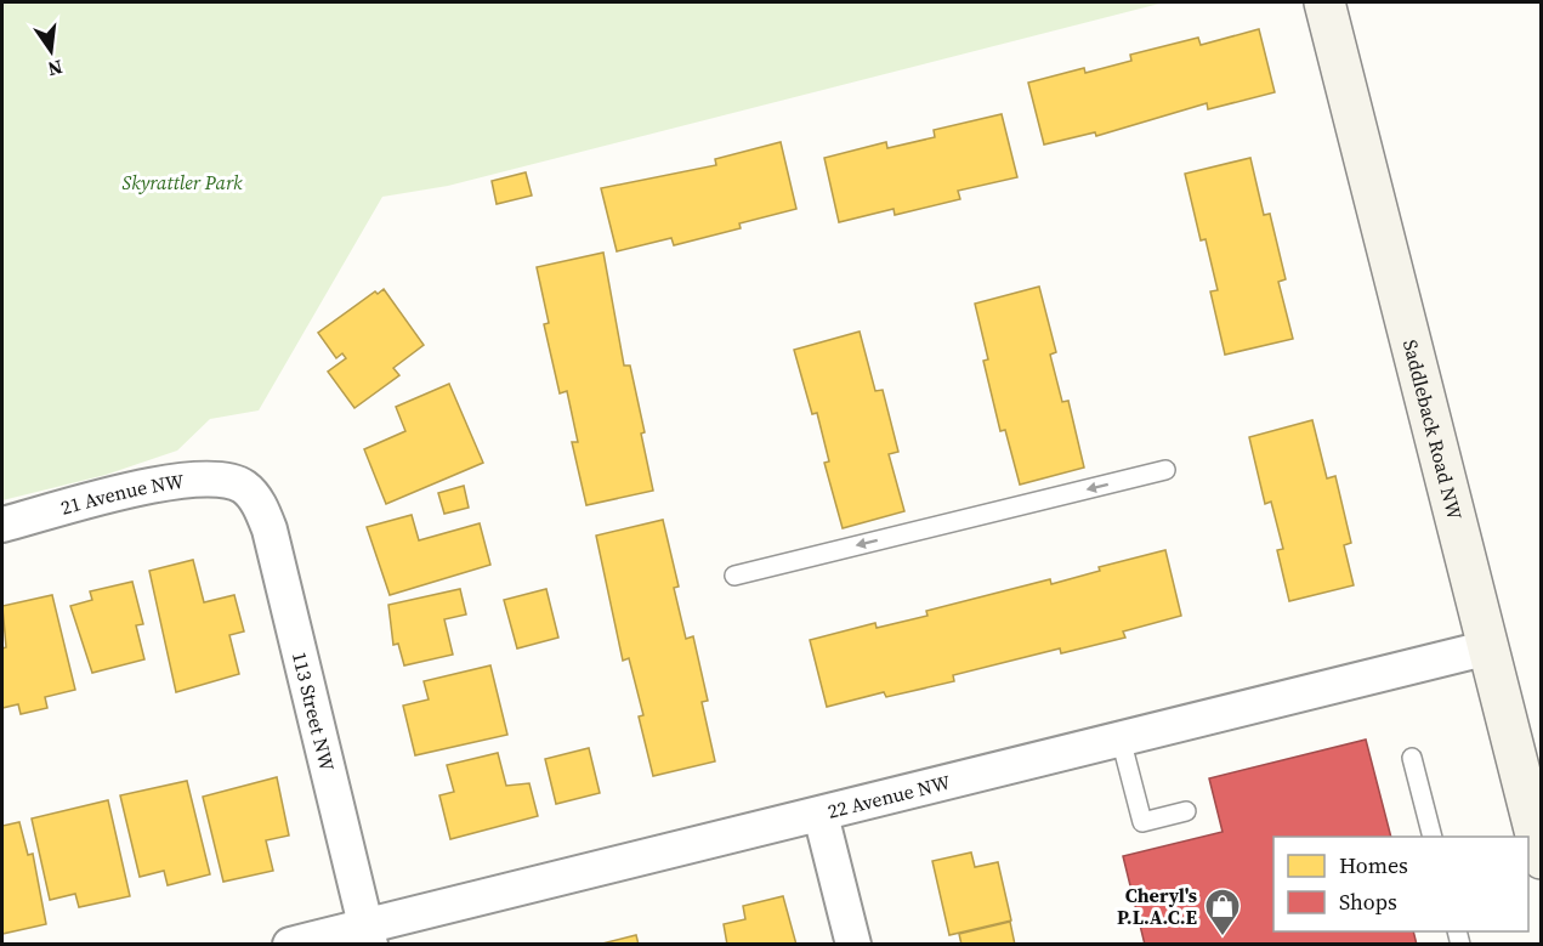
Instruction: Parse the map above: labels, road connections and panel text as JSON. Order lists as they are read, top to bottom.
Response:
{
  "streets": {
    "street": [
      "Saddleback Road NW",
      "21 Avenue NW",
      "113 Street NW",
      "22 Avenue NW"
    ]
  },
  "crossings": [
    ["Saddleback Road NW", "22 Avenue NW"],
    ["21 Avenue NW", "113 Street NW"],
    ["113 Street NW", "22 Avenue NW"]
  ],
  "parks": ["Skyrattler Park"],
  "places": {
    "shop": ["Cheryl's P.L.A.C.E"]
  },
  "legend": ["Homes", "Shops"],
  "north": "bottom"
}
